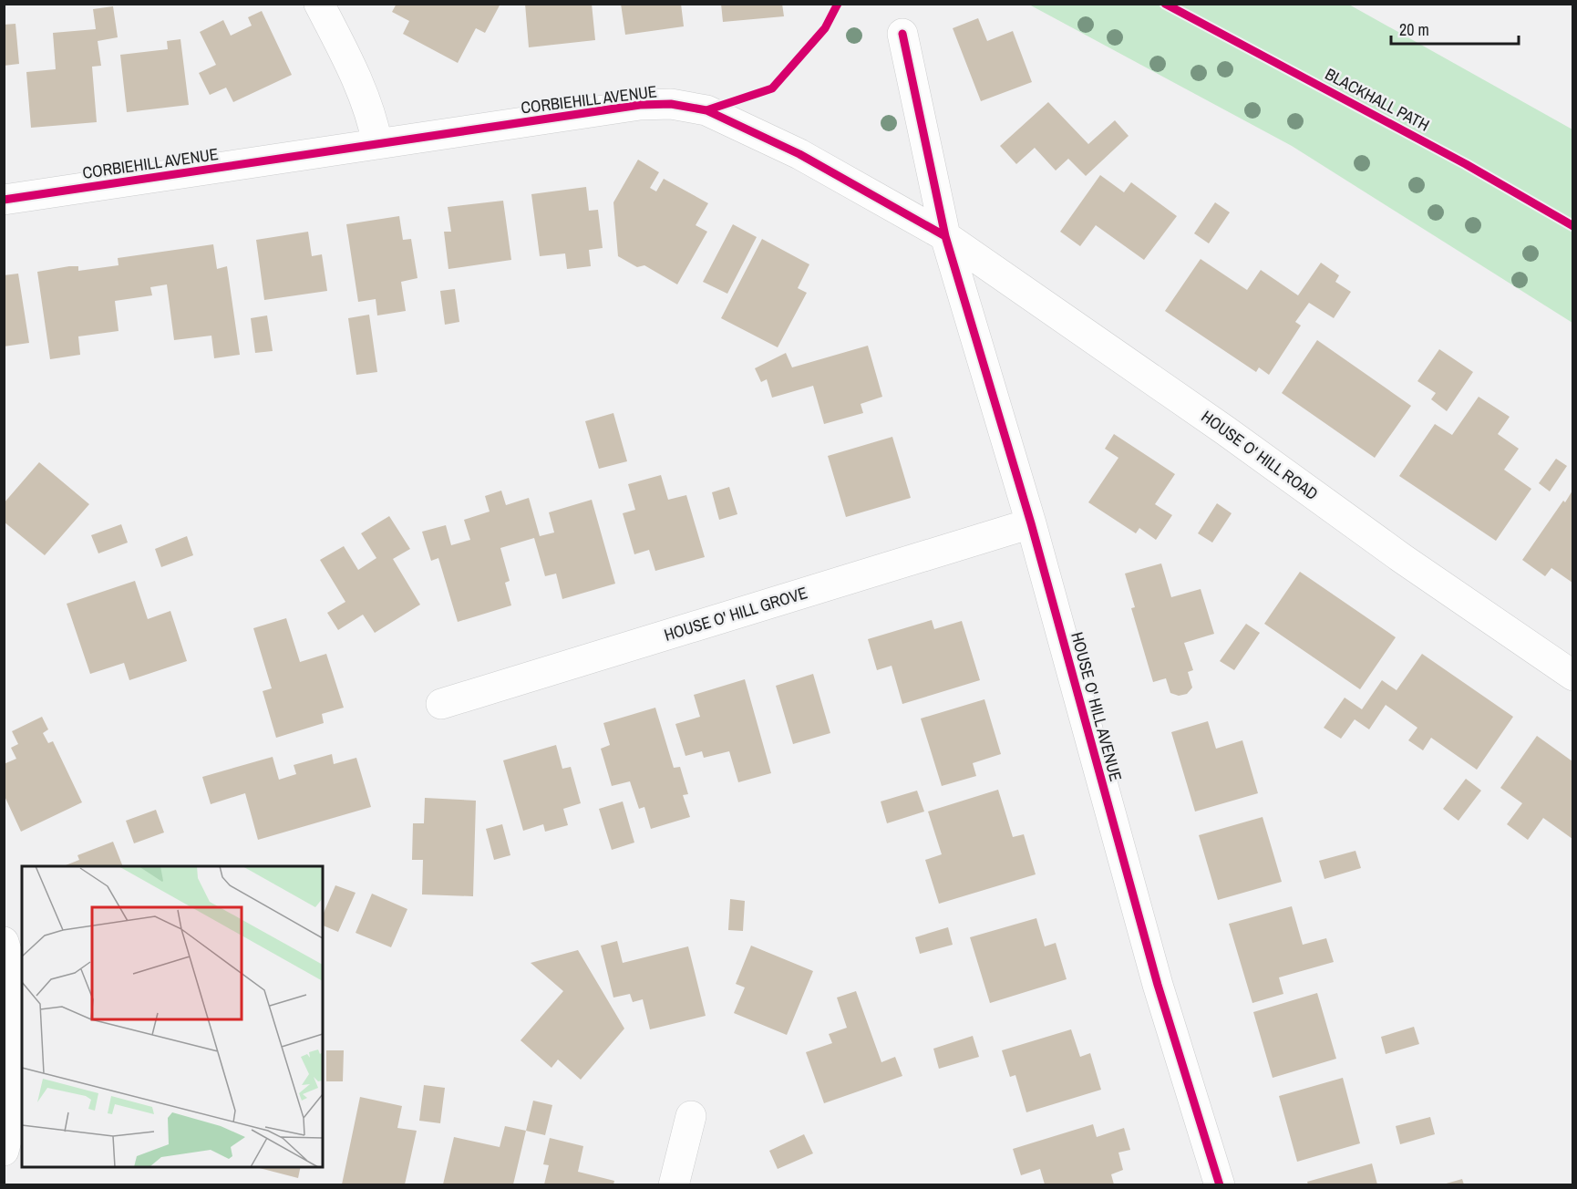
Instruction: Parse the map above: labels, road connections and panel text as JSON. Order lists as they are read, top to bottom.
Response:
{
  "streets": {
    "street": [
      "CORBIEHILL AVENUE",
      "HOUSE O' HILL ROAD",
      "HOUSE O' HILL GROVE",
      "HOUSE O' HILL AVENUE"
    ],
    "cycle path": ["BLACKHALL PATH"]
  },
  "crossings": [
    ["CORBIEHILL AVENUE", "HOUSE O' HILL ROAD"],
    ["CORBIEHILL AVENUE", "HOUSE O' HILL AVENUE"],
    ["HOUSE O' HILL ROAD", "HOUSE O' HILL AVENUE"],
    ["HOUSE O' HILL GROVE", "HOUSE O' HILL AVENUE"]
  ],
  "scale_bar": "20 m"
}
